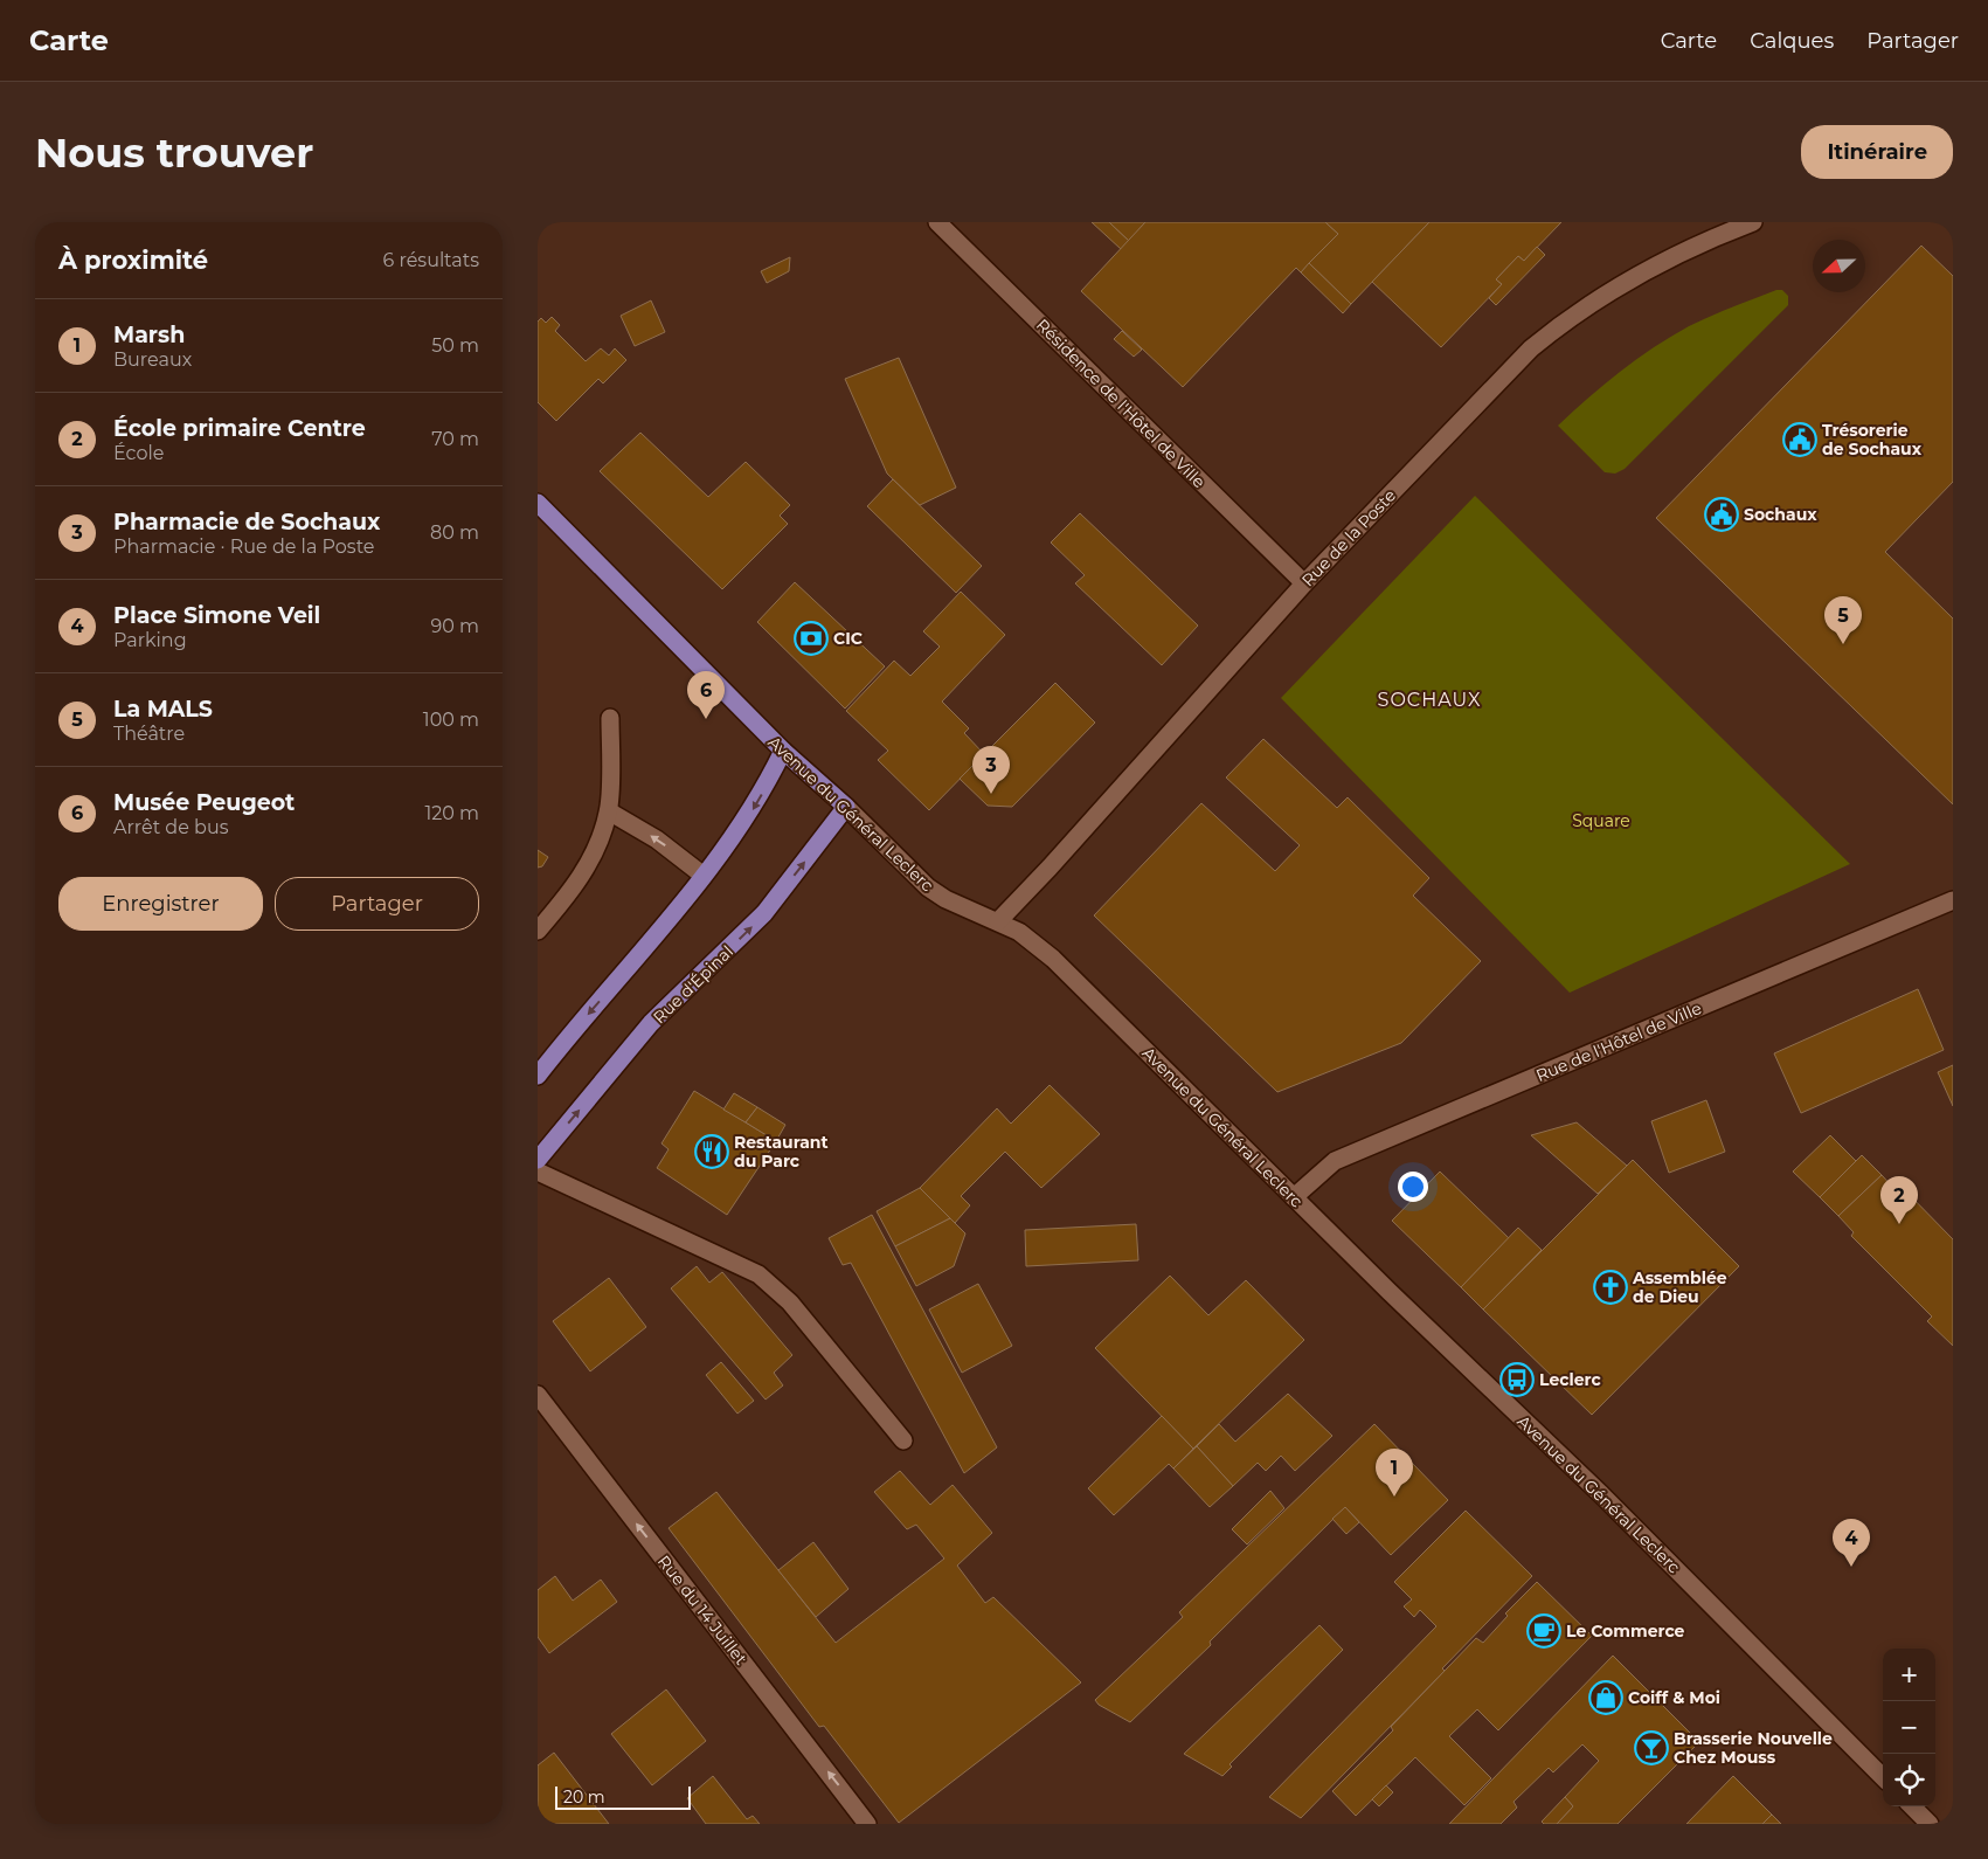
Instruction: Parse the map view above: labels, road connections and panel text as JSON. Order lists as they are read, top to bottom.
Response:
{
  "streets": {
    "main road": ["Avenue du Général Leclerc", "Rue d'Épinal"],
    "street": [
      "Résidence de l'Hôtel de Ville",
      "Rue de la Poste",
      "Rue de l'Hôtel de Ville",
      "Rue du 14 Juillet"
    ]
  },
  "crossings": [
    ["Résidence de l'Hôtel de Ville", "Rue de la Poste"],
    ["Rue de la Poste", "Avenue du Général Leclerc"],
    ["Avenue du Général Leclerc", "Rue d'Épinal"],
    ["Avenue du Général Leclerc", "Rue de l'Hôtel de Ville"]
  ],
  "one_way": ["Rue du 14 Juillet"],
  "districts": ["SOCHAUX"],
  "parks": ["Square"],
  "places": {
    "public building": ["Trésorerie de Sochaux", "Sochaux"],
    "bank": ["CIC"],
    "restaurant": ["Restaurant du Parc"],
    "church": ["Assemblée de Dieu"],
    "bus stop": ["Leclerc"],
    "cafe": ["Le Commerce"],
    "shop": ["Coiff & Moi"],
    "bar": ["Brasserie Nouvelle Chez Mouss"]
  },
  "scale_bar": "20 m",
  "north": "left",
  "page": {
    "header": "Carte",
    "nav": ["Carte", "Calques", "Partager"],
    "buttons": [
      "Itinéraire",
      ["Enregistrer", "Partager"]
    ],
    "title": "Nous trouver",
    "heading": ["À proximité", "6 résultats"],
    "list": [
      {
        "mark": "1",
        "name": "Marsh",
        "note": "Bureaux",
        "value": "50 m"
      },
      {
        "mark": "2",
        "name": "École primaire Centre",
        "note": "École",
        "value": "70 m"
      },
      {
        "mark": "3",
        "name": "Pharmacie de Sochaux",
        "note": "Pharmacie · Rue de la Poste",
        "value": "80 m"
      },
      {
        "mark": "4",
        "name": "Place Simone Veil",
        "note": "Parking",
        "value": "90 m"
      },
      {
        "mark": "5",
        "name": "La MALS",
        "note": "Théâtre",
        "value": "100 m"
      },
      {
        "mark": "6",
        "name": "Musée Peugeot",
        "note": "Arrêt de bus",
        "value": "120 m"
      }
    ],
    "pins": [
      "5",
      "6",
      "3",
      "2",
      "1",
      "4"
    ],
    "map_buttons": ["+", "−"],
    "scale": "20 m"
  }
}
